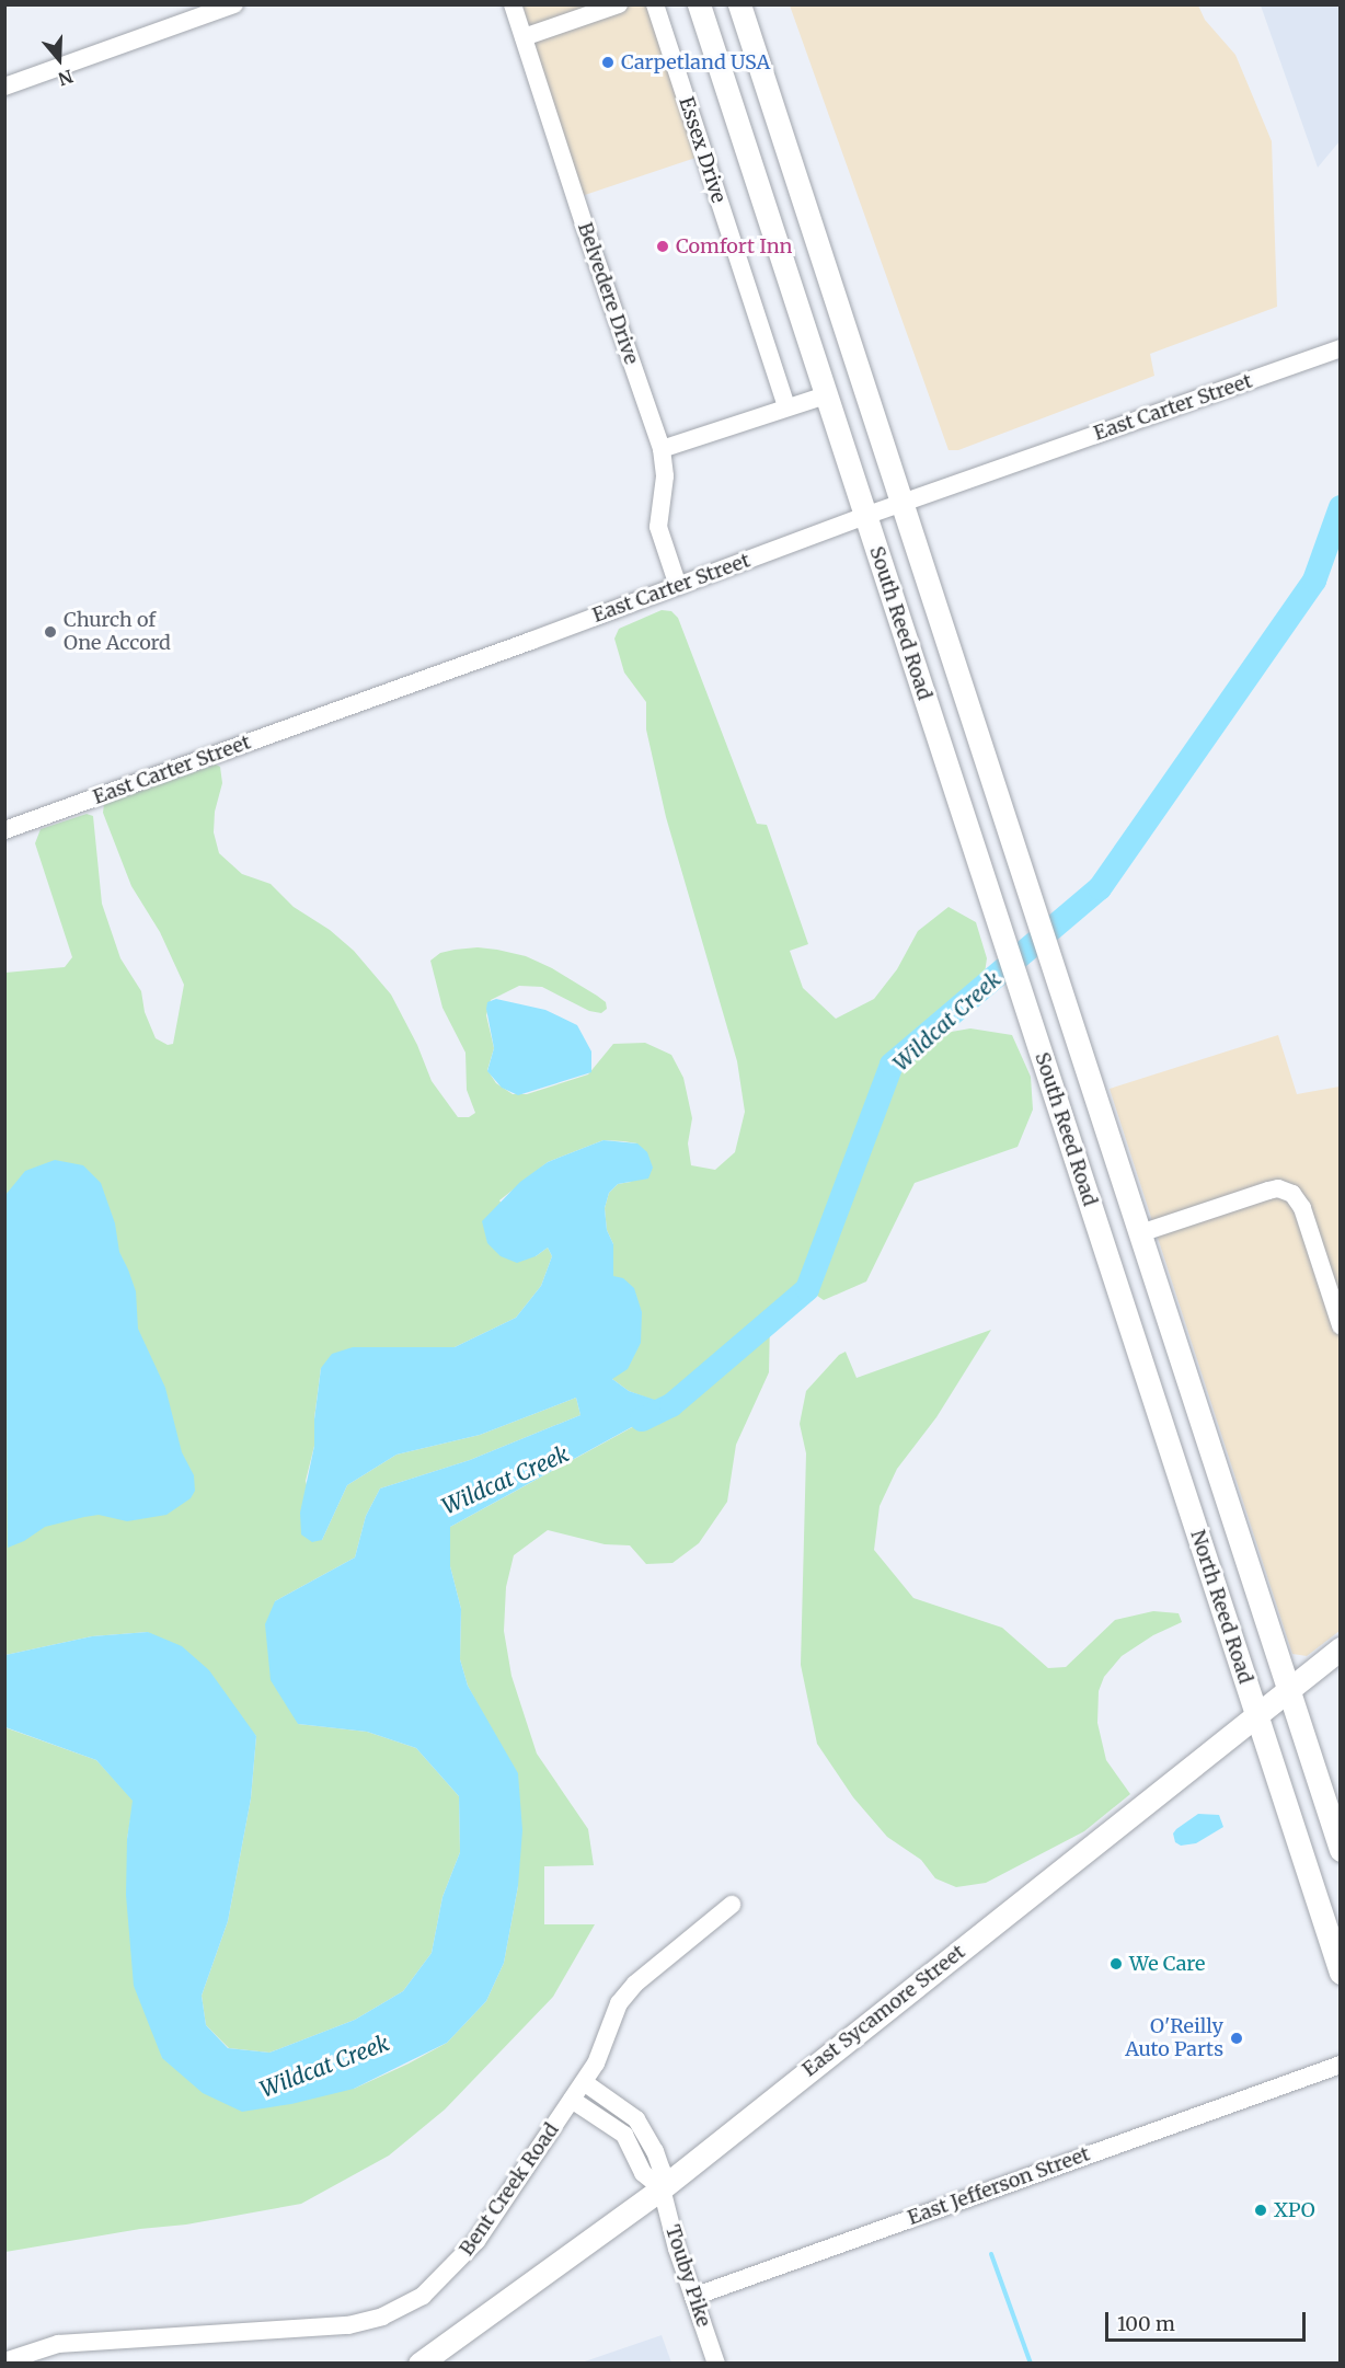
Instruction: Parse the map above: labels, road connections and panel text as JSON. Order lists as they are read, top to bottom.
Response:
{
  "streets": {
    "main road": ["South Reed Road", "North Reed Road", "East Sycamore Street"],
    "street": [
      "Essex Drive",
      "Belvedere Drive",
      "East Carter Street",
      "East Jefferson Street",
      "Bent Creek Road",
      "Touby Pike"
    ]
  },
  "crossings": [
    ["Belvedere Drive", "East Carter Street"],
    ["East Carter Street", "South Reed Road"],
    ["South Reed Road", "North Reed Road"],
    ["North Reed Road", "East Sycamore Street"],
    ["East Sycamore Street", "Touby Pike"],
    ["East Jefferson Street", "Touby Pike"],
    ["Bent Creek Road", "Touby Pike"]
  ],
  "water": ["Wildcat Creek"],
  "places": [
    "Carpetland USA",
    "Comfort Inn",
    "Church of One Accord",
    "We Care",
    "O'Reilly Auto Parts",
    "XPO"
  ],
  "scale_bar": "100 m",
  "north": "bottom"
}
